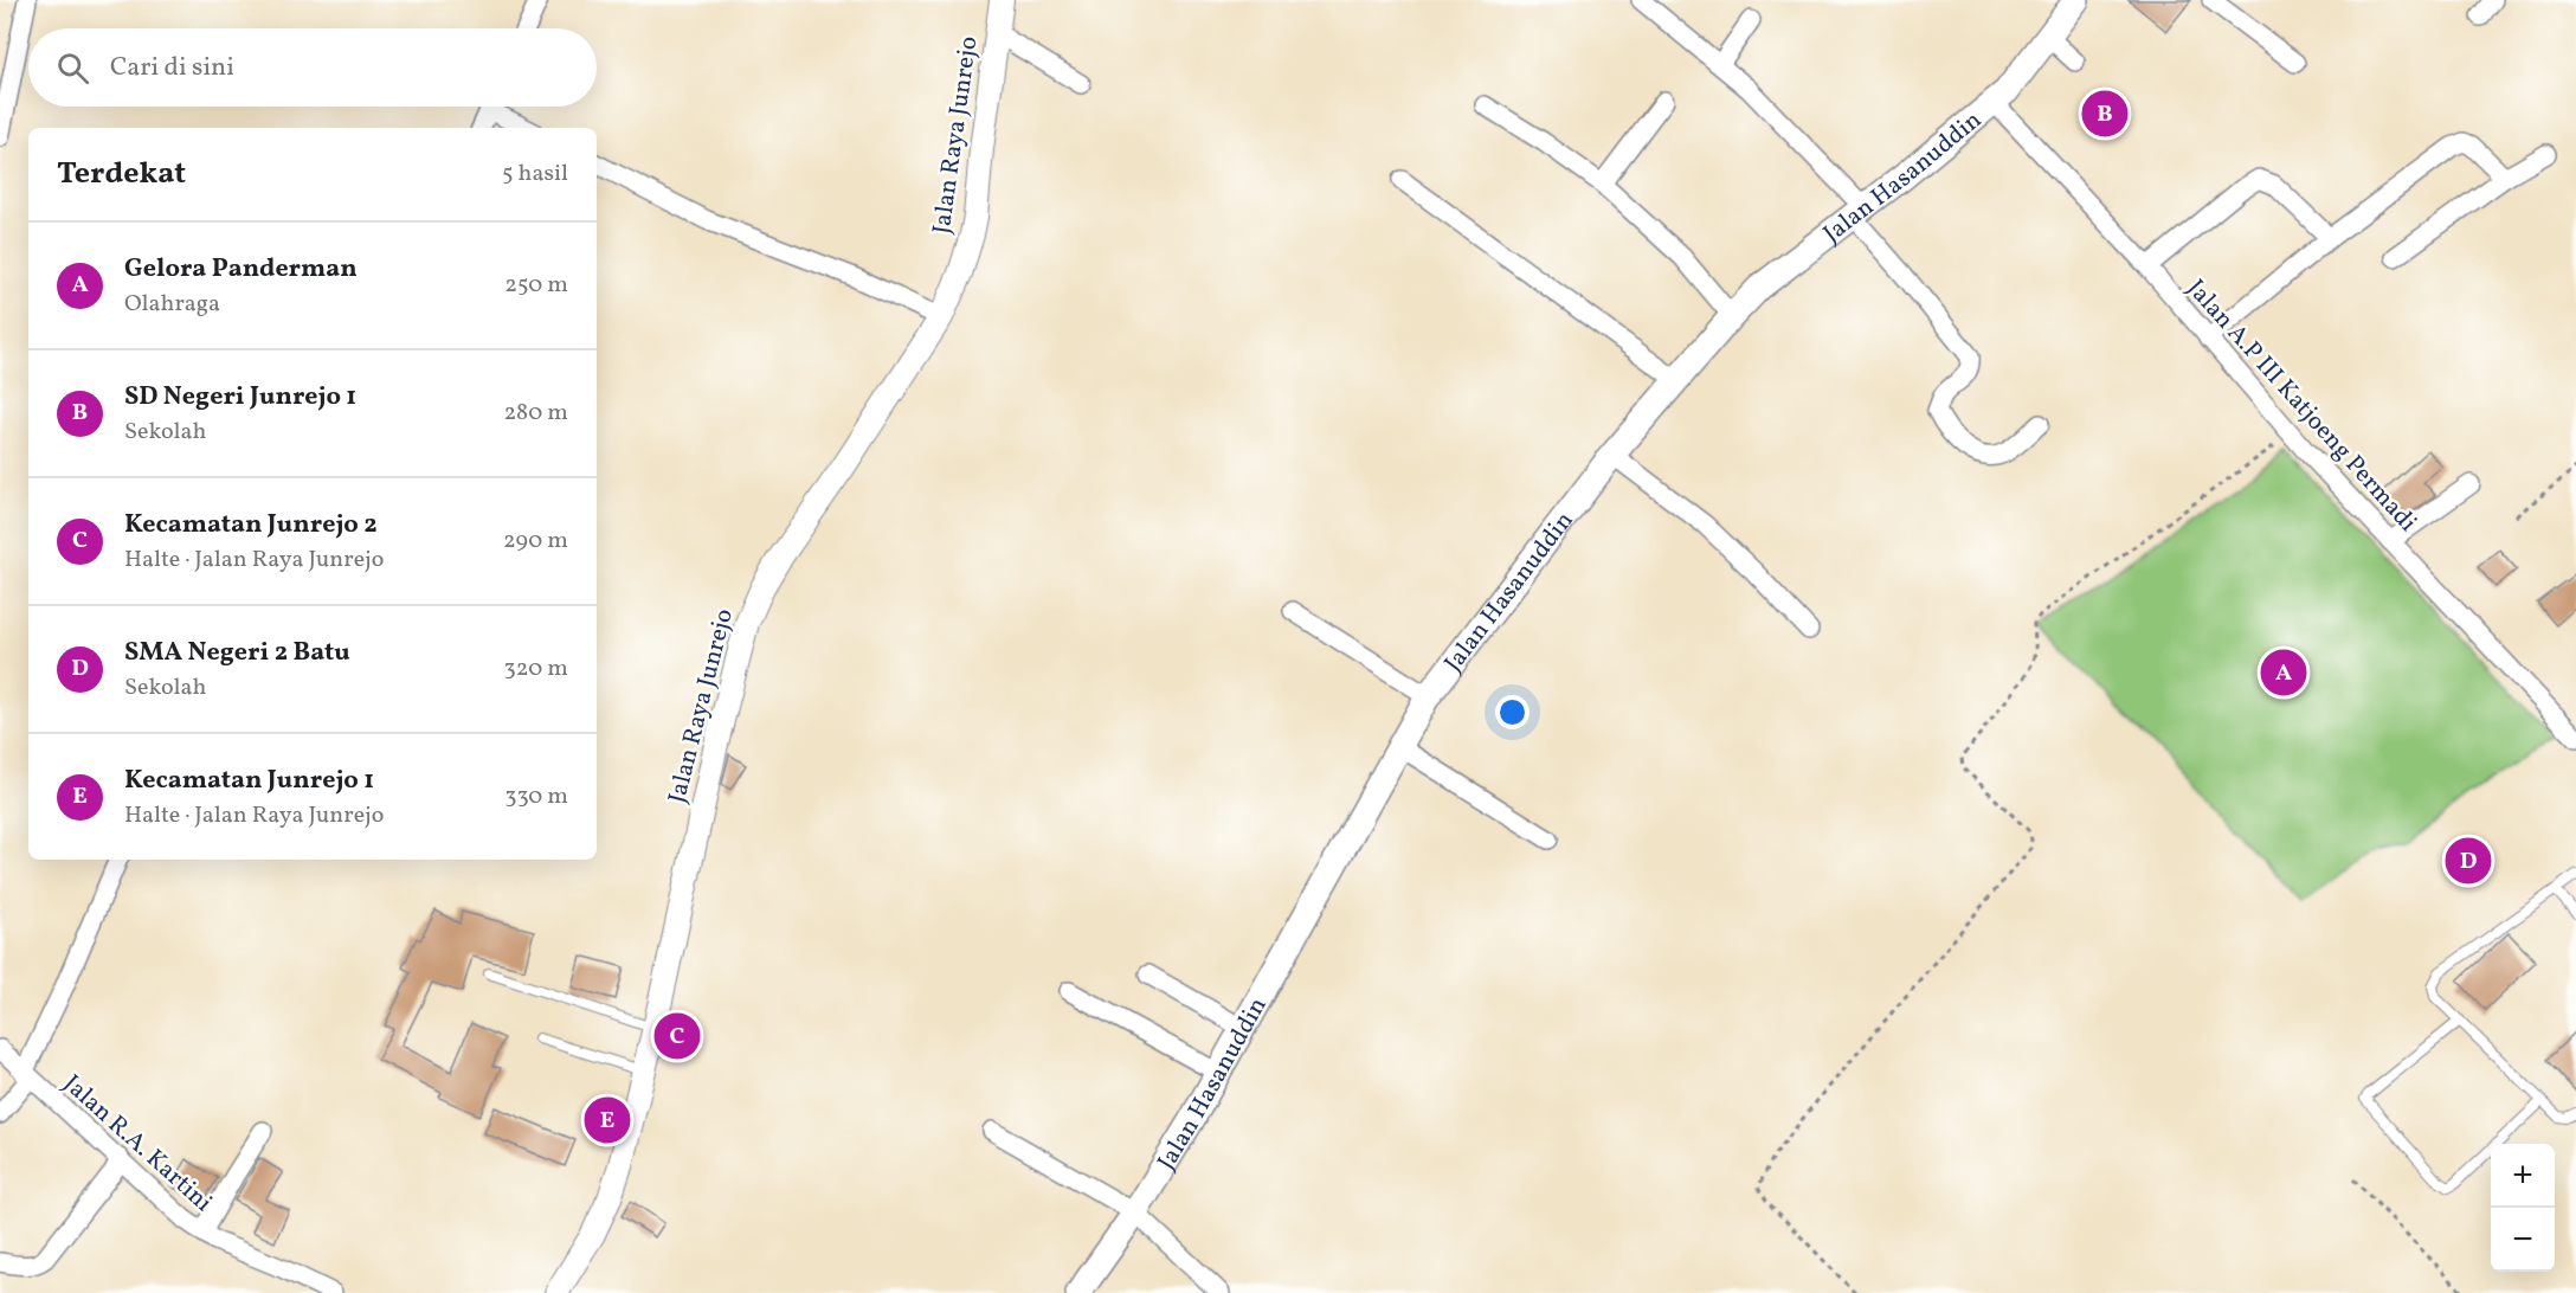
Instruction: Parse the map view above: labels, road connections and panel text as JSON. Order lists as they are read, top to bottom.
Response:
{
  "streets": {
    "main road": ["Jalan Hasanuddin"],
    "street": ["Jalan Raya Junrejo", "Jalan A.P III Katjoeng Permadi", "Jalan R.A. Kartini"]
  },
  "crossings": [
    ["Jalan Hasanuddin", "Jalan A.P III Katjoeng Permadi"]
  ],
  "page": {
    "search": "Cari di sini",
    "pins": [
      "B",
      "A",
      "D",
      "C",
      "E"
    ],
    "heading": ["Terdekat", "5 hasil"],
    "list": [
      {
        "mark": "A",
        "name": "Gelora Panderman",
        "note": "Olahraga",
        "value": "250 m"
      },
      {
        "mark": "B",
        "name": "SD Negeri Junrejo 1",
        "note": "Sekolah",
        "value": "280 m"
      },
      {
        "mark": "C",
        "name": "Kecamatan Junrejo 2",
        "note": "Halte · Jalan Raya Junrejo",
        "value": "290 m"
      },
      {
        "mark": "D",
        "name": "SMA Negeri 2 Batu",
        "note": "Sekolah",
        "value": "320 m"
      },
      {
        "mark": "E",
        "name": "Kecamatan Junrejo 1",
        "note": "Halte · Jalan Raya Junrejo",
        "value": "330 m"
      }
    ],
    "map_buttons": ["+", "−"]
  }
}
